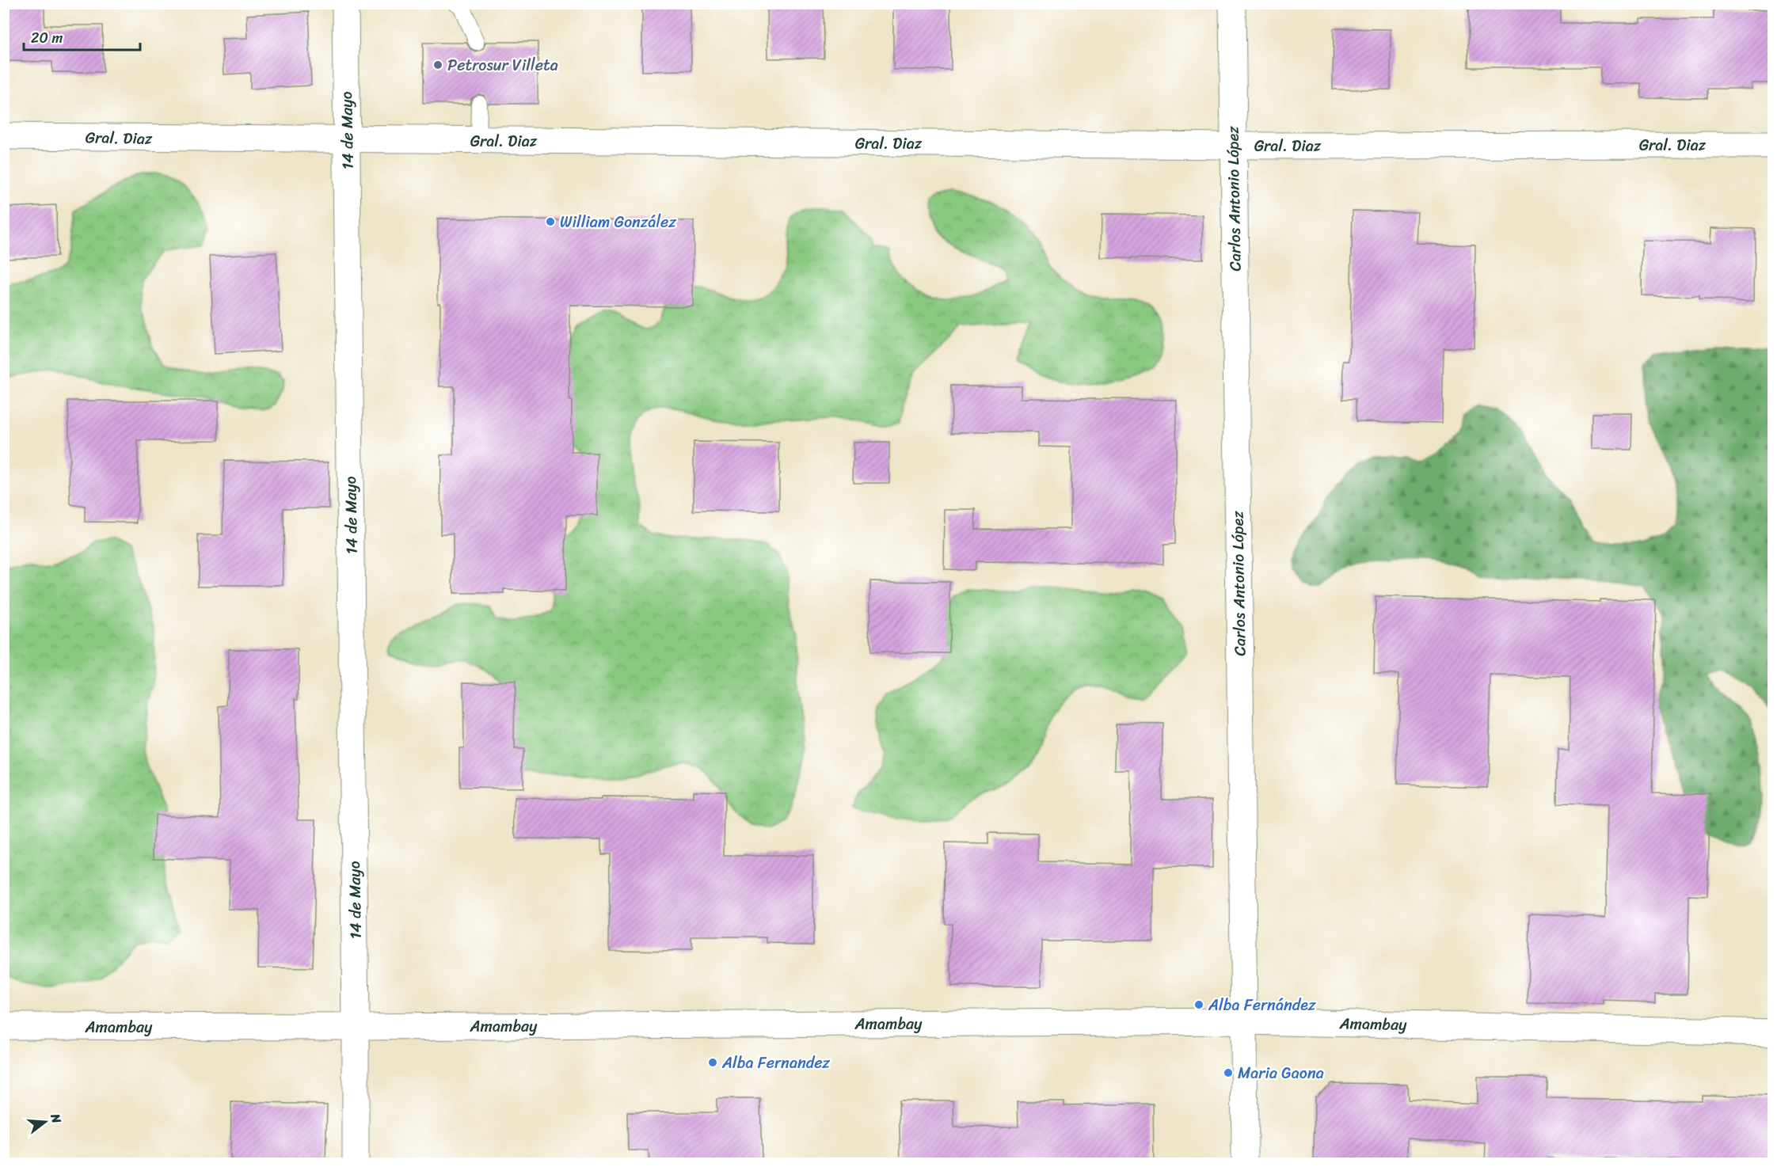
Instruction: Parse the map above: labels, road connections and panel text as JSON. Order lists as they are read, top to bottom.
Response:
{
  "streets": {
    "street": [
      "14 de Mayo",
      "Gral. Diaz",
      "Carlos Antonio López",
      "Amambay"
    ]
  },
  "crossings": [
    ["14 de Mayo", "Gral. Diaz"],
    ["14 de Mayo", "Amambay"],
    ["Gral. Diaz", "Carlos Antonio López"],
    ["Carlos Antonio López", "Amambay"]
  ],
  "places": [
    "Petrosur Villeta",
    "William González",
    "Alba Fernández",
    "Alba Fernandez",
    "Maria Gaona"
  ],
  "scale_bar": "20 m",
  "north": "right"
}
